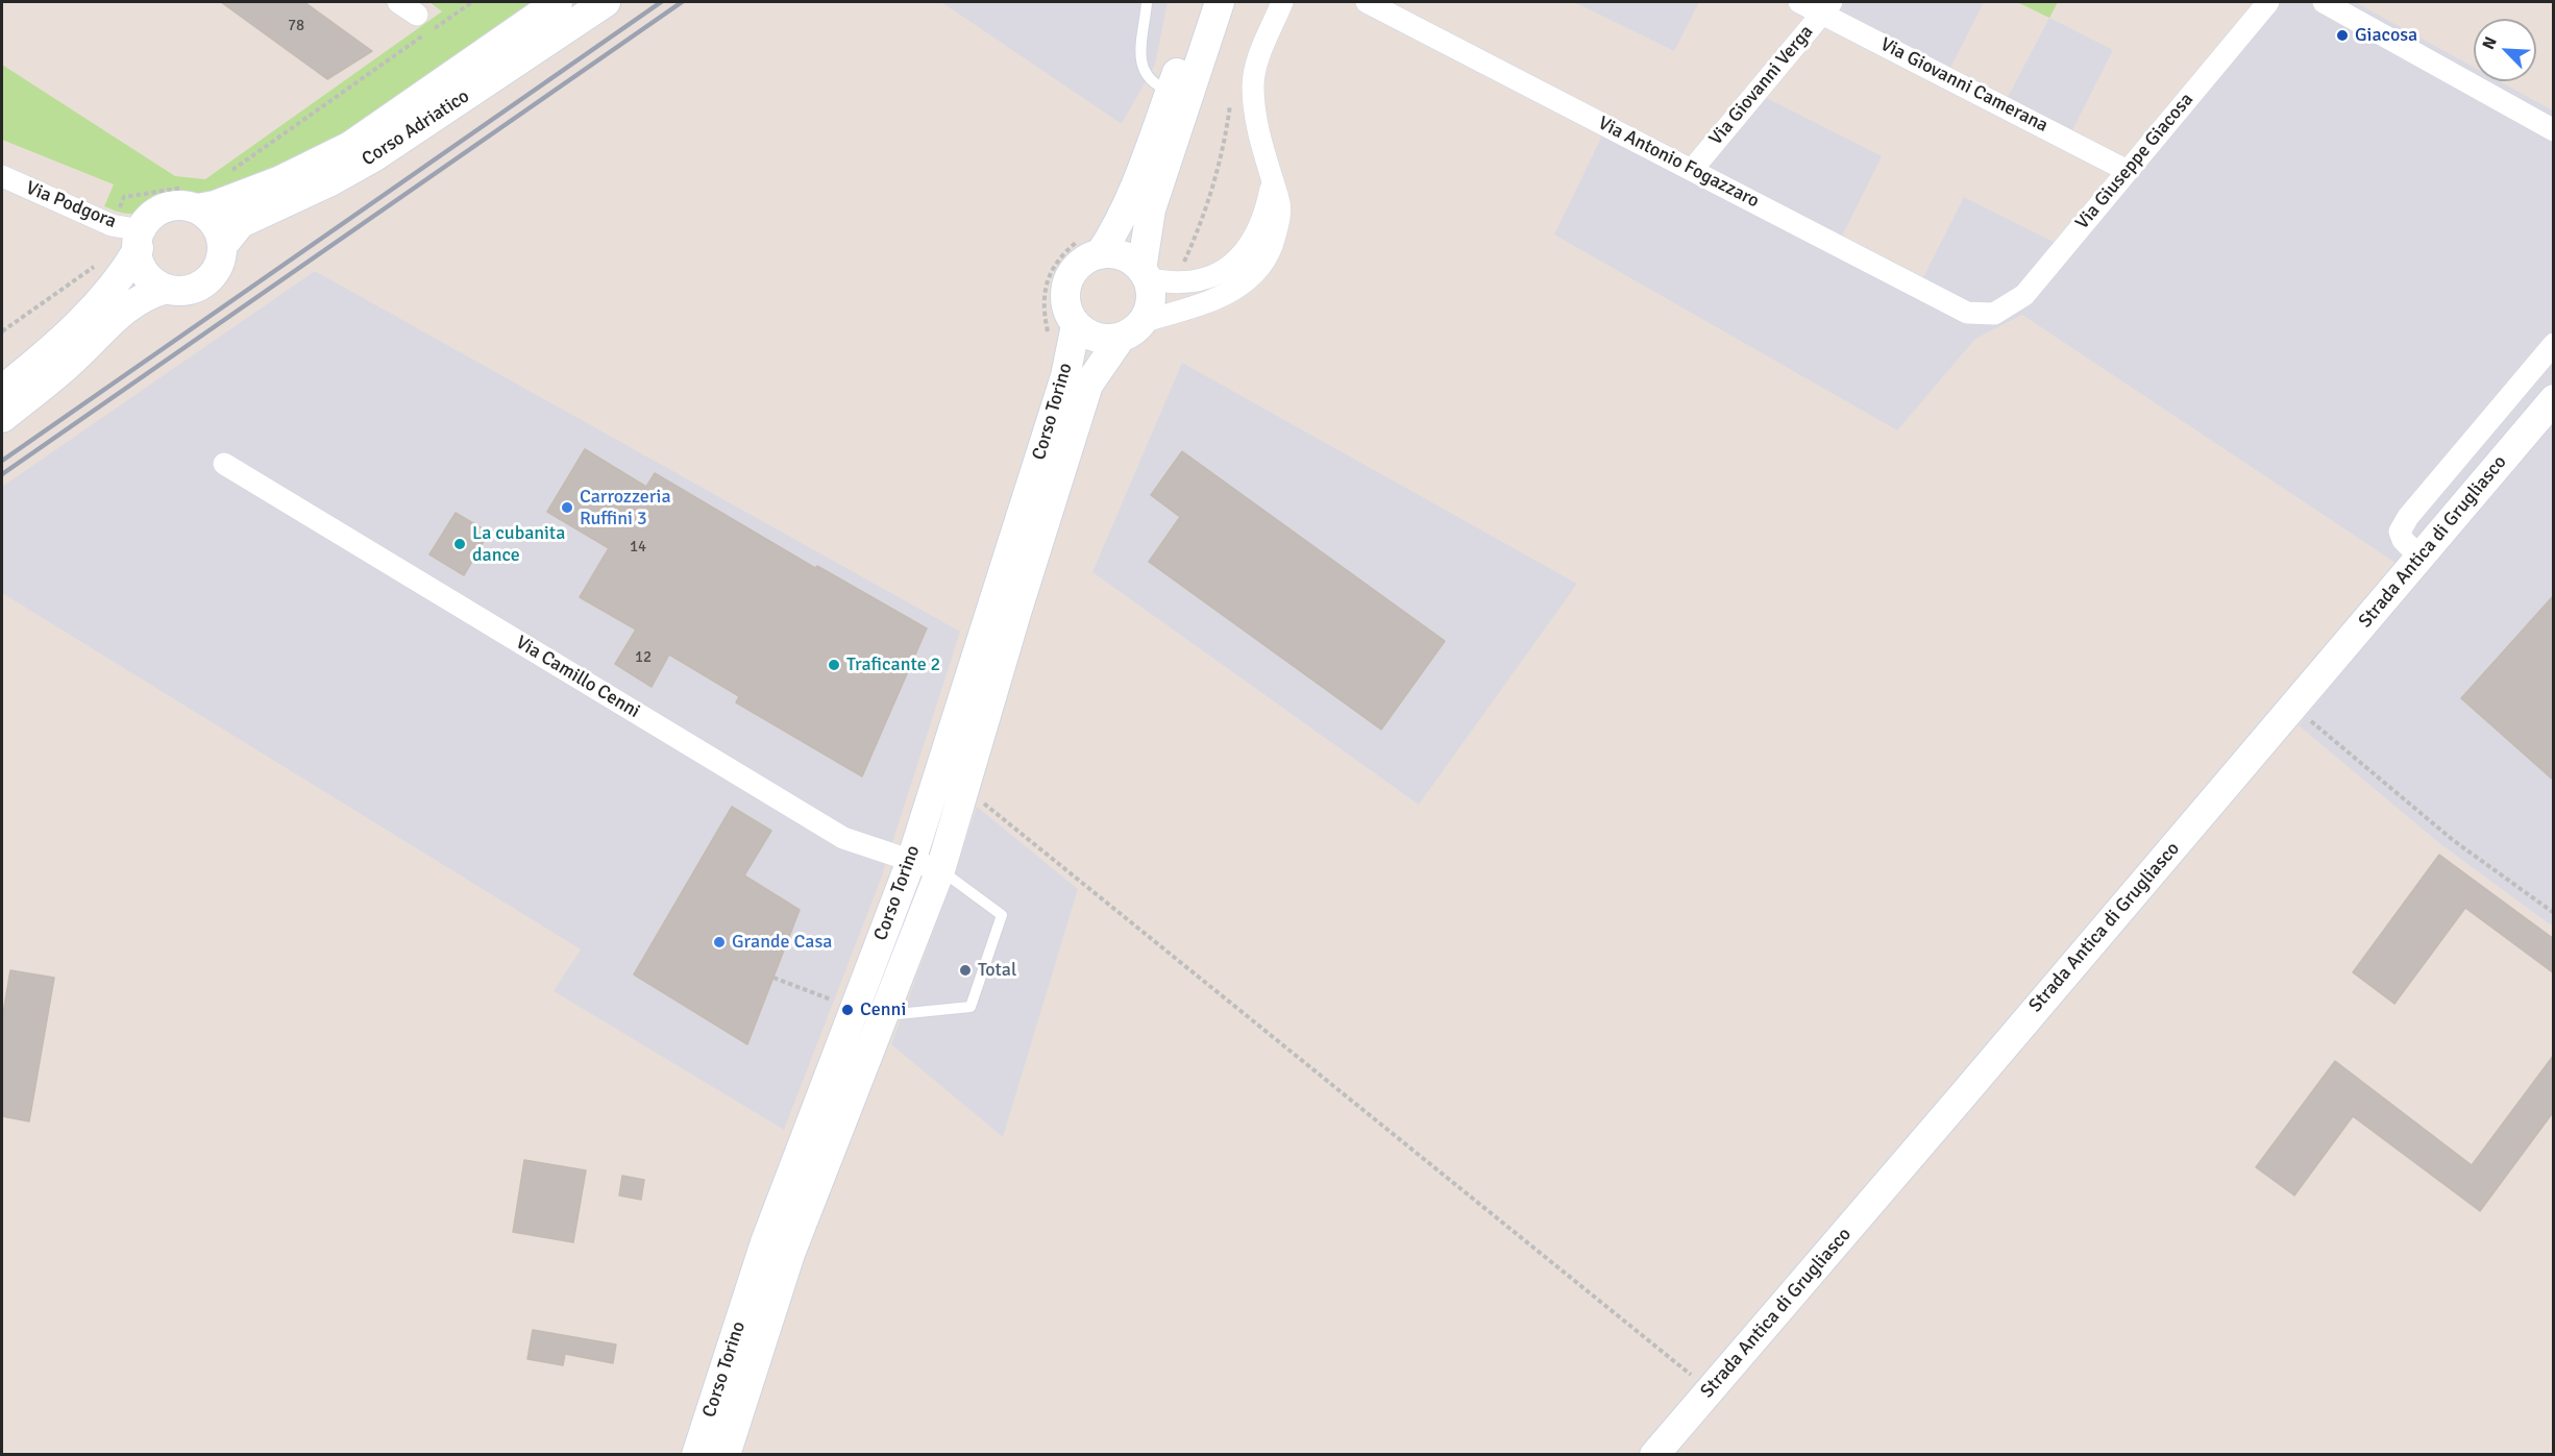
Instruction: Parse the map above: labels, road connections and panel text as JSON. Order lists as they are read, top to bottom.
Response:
{
  "streets": {
    "street": [
      "Via Giovanni Verga",
      "Via Giovanni Camerana",
      "Corso Adriatico",
      "Via Giuseppe Giacosa",
      "Via Antonio Fogazzaro",
      "Via Podgora",
      "Corso Torino",
      "Strada Antica di Grugliasco",
      "Via Camillo Cenni"
    ]
  },
  "crossings": [
    ["Via Giovanni Verga", "Via Giovanni Camerana"],
    ["Via Giovanni Verga", "Via Antonio Fogazzaro"],
    ["Via Giovanni Camerana", "Via Giuseppe Giacosa"],
    ["Corso Adriatico", "Via Podgora"],
    ["Via Giuseppe Giacosa", "Via Antonio Fogazzaro"],
    ["Corso Torino", "Via Camillo Cenni"]
  ],
  "places": [
    "Giacosa",
    "Carrozzeria Ruffini 3",
    "La cubanita dance",
    "Traficante 2",
    "Grande Casa",
    "Total",
    "Cenni"
  ],
  "house_numbers": ["78", "14", "12"],
  "north": "top left"
}
